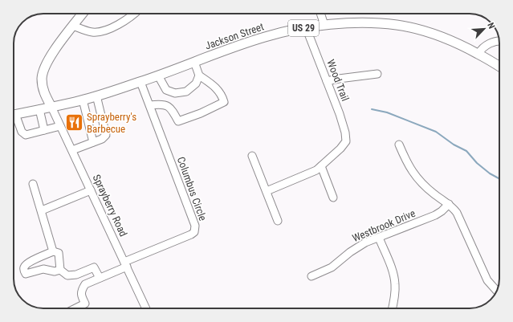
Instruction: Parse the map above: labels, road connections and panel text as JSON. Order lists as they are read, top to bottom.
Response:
{
  "streets": {
    "main road": ["US 29", "Jackson Street"],
    "street": [
      "Wood Trail",
      "Columbus Circle",
      "Sprayberry Road",
      "Westbrook Drive"
    ]
  },
  "crossings": [
    ["Jackson Street", "Wood Trail"],
    ["Jackson Street", "Columbus Circle"],
    ["Jackson Street", "Sprayberry Road"],
    ["Columbus Circle", "Sprayberry Road"]
  ],
  "places": {
    "restaurant": ["Sprayberry's Barbecue"]
  },
  "north": "top right"
}
